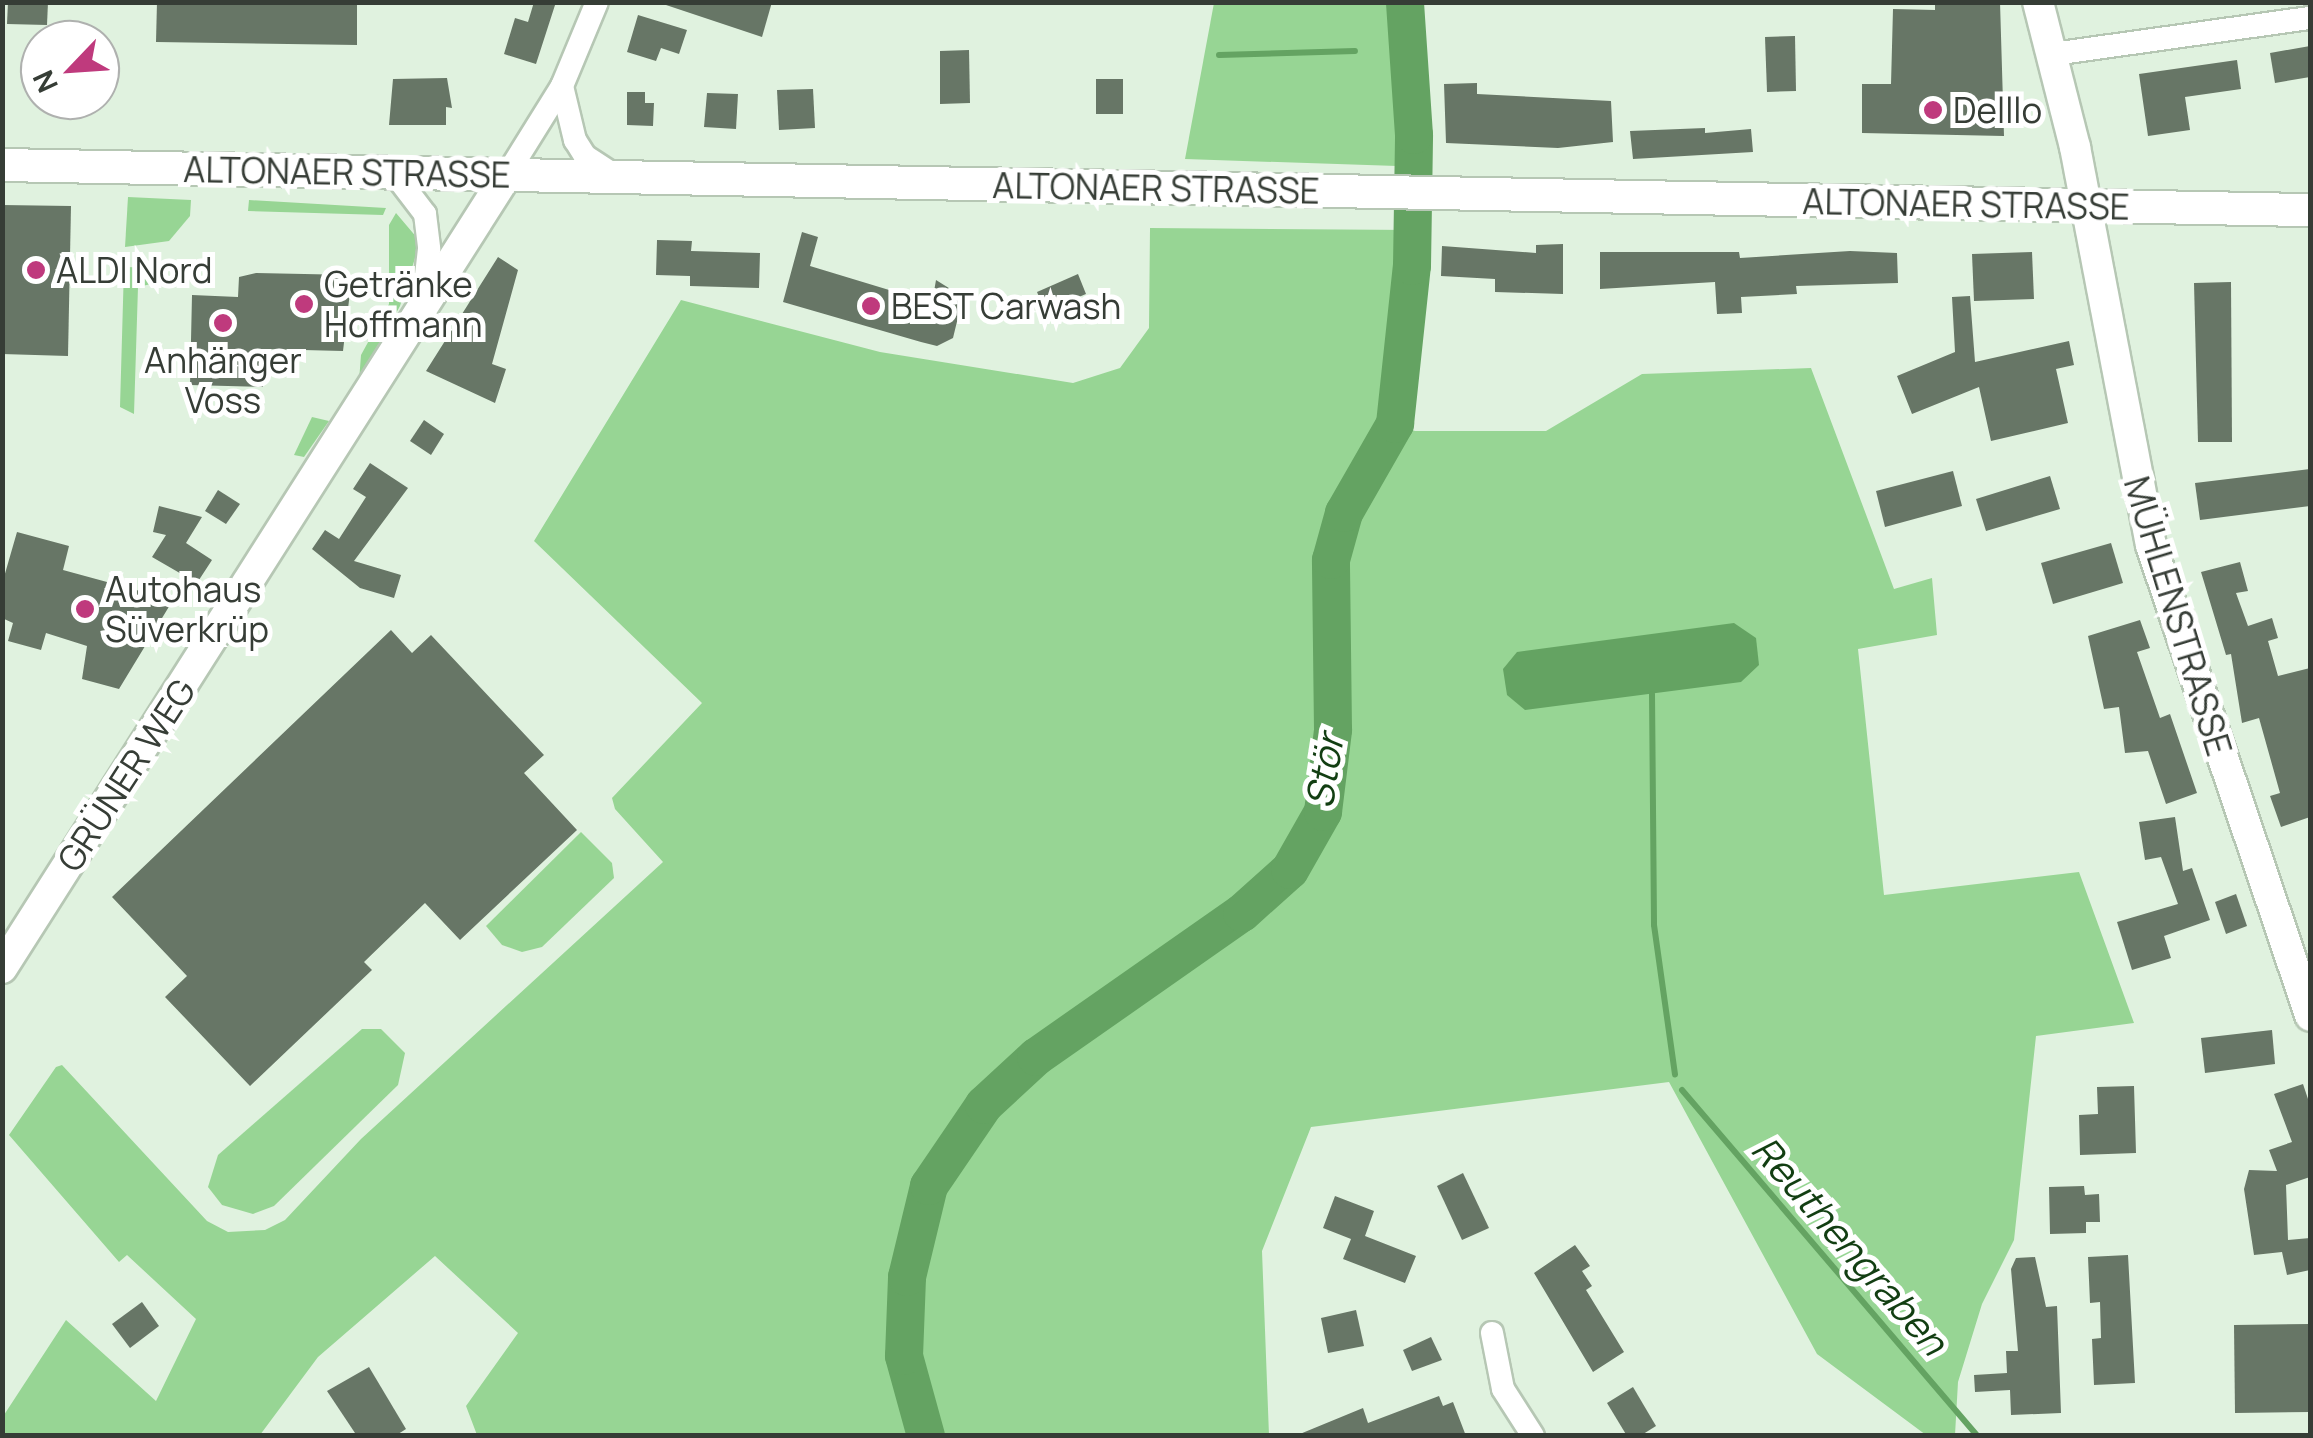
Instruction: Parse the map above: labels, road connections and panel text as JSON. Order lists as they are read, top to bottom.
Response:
{
  "streets": {
    "main road": ["ALTONAER STRASSE"],
    "street": ["MÜHLENSTRASSE", "GRÜNER WEG"]
  },
  "crossings": [
    ["ALTONAER STRASSE", "MÜHLENSTRASSE"],
    ["ALTONAER STRASSE", "GRÜNER WEG"]
  ],
  "water": ["Stör", "Reuthengraben"],
  "places": [
    "Delllo",
    "ALDI Nord",
    "Getränke Hoffmann",
    "BEST Carwash",
    "Anhänger Voss",
    "Autohaus Süverkrüp"
  ],
  "north": "bottom left"
}
